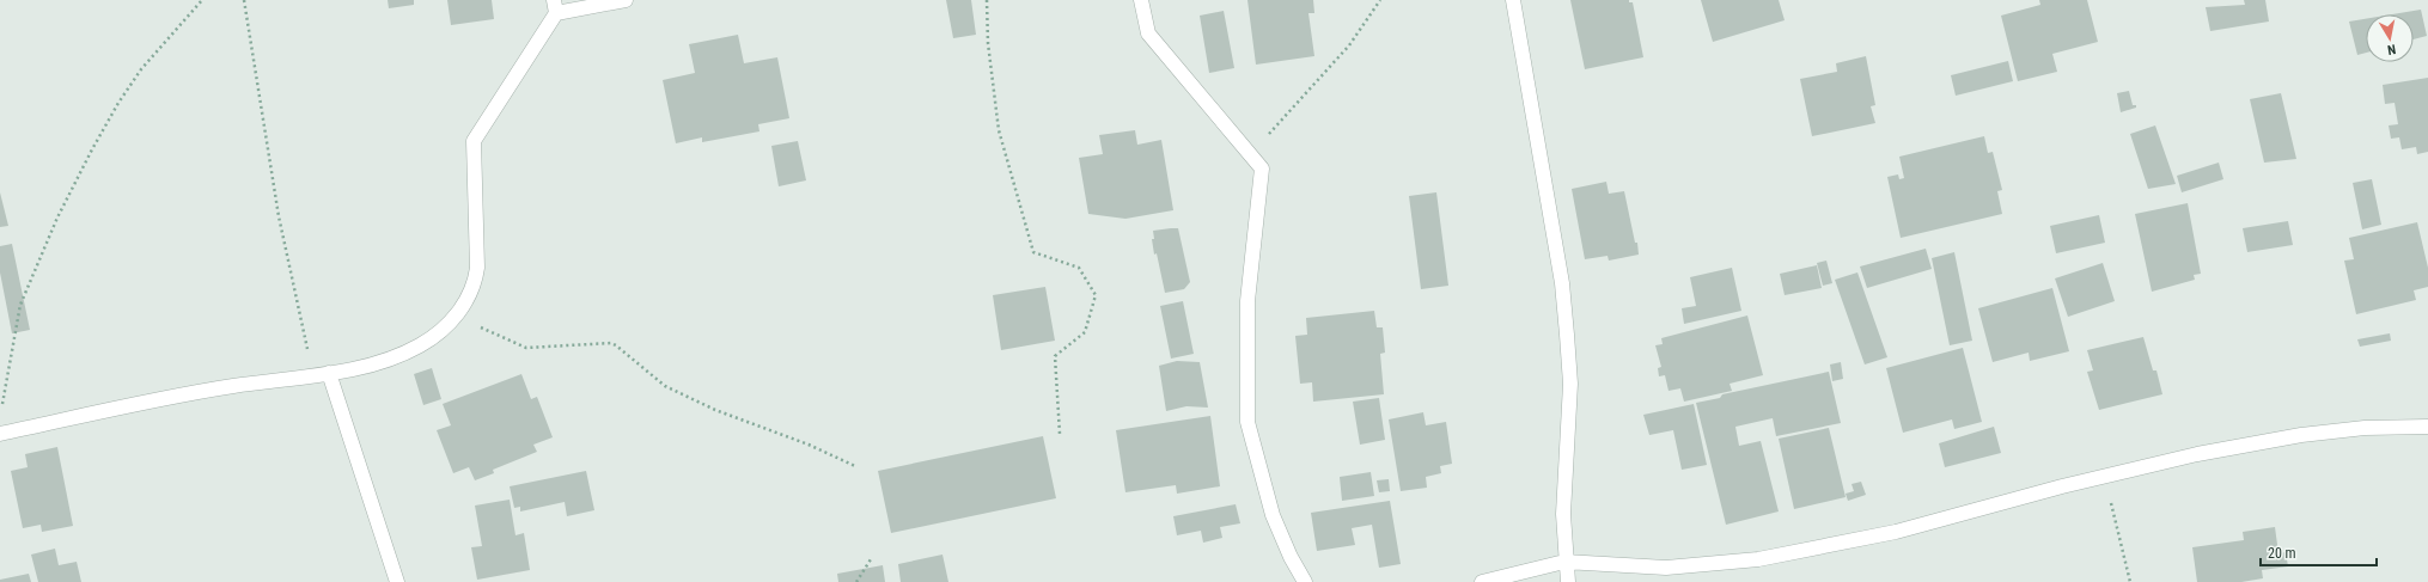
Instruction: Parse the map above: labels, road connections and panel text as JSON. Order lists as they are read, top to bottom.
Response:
{
  "scale_bar": "20 m",
  "north": "bottom"
}
